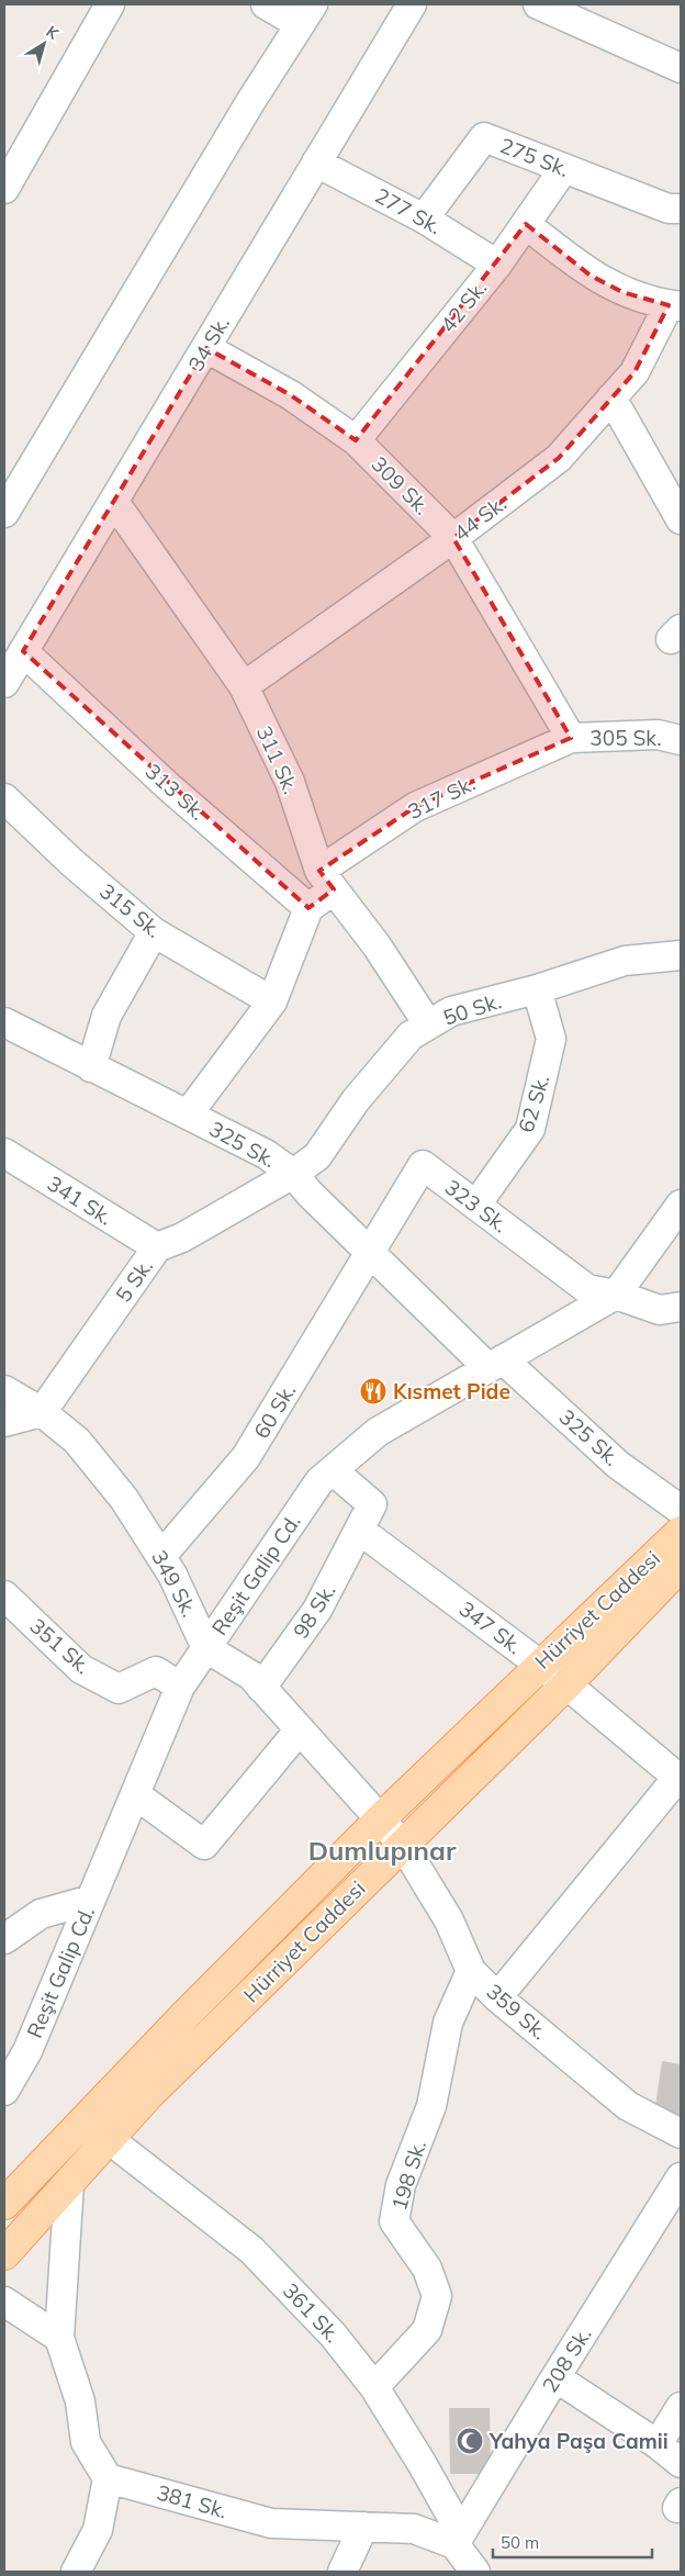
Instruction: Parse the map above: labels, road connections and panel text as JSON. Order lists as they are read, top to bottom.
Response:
{
  "streets": {
    "main road": ["Hürriyet Caddesi"],
    "street": [
      "275 Sk.",
      "277 Sk.",
      "42 Sk.",
      "34 Sk.",
      "309 Sk.",
      "44 Sk.",
      "305 Sk.",
      "311 Sk.",
      "313 Sk.",
      "317 Sk.",
      "315 Sk.",
      "50 Sk.",
      "62 Sk.",
      "325 Sk.",
      "341 Sk.",
      "323 Sk.",
      "5 Sk.",
      "60 Sk.",
      "Reşit Galip Cd.",
      "349 Sk.",
      "98 Sk.",
      "347 Sk.",
      "351 Sk.",
      "359 Sk.",
      "198 Sk.",
      "361 Sk.",
      "208 Sk.",
      "381 Sk."
    ]
  },
  "crossings": [
    ["275 Sk.", "277 Sk."],
    ["275 Sk.", "42 Sk."],
    ["277 Sk.", "42 Sk."],
    ["277 Sk.", "34 Sk."],
    ["42 Sk.", "309 Sk."],
    ["34 Sk.", "309 Sk."],
    ["34 Sk.", "311 Sk."],
    ["34 Sk.", "313 Sk."],
    ["309 Sk.", "44 Sk."],
    ["309 Sk.", "305 Sk."],
    ["309 Sk.", "317 Sk."],
    ["44 Sk.", "311 Sk."],
    ["305 Sk.", "317 Sk."],
    ["311 Sk.", "317 Sk."],
    ["311 Sk.", "50 Sk."],
    ["50 Sk.", "62 Sk."],
    ["50 Sk.", "325 Sk."],
    ["50 Sk.", "5 Sk."],
    ["62 Sk.", "323 Sk."],
    ["325 Sk.", "323 Sk."],
    ["325 Sk.", "5 Sk."],
    ["325 Sk.", "60 Sk."],
    ["325 Sk.", "Reşit Galip Cd."],
    ["341 Sk.", "5 Sk."],
    ["323 Sk.", "60 Sk."],
    ["323 Sk.", "Reşit Galip Cd."],
    ["5 Sk.", "349 Sk."],
    ["60 Sk.", "349 Sk."],
    ["Reşit Galip Cd.", "349 Sk."],
    ["Reşit Galip Cd.", "351 Sk."],
    ["Hürriyet Caddesi", "347 Sk."],
    ["Hürriyet Caddesi", "359 Sk."],
    ["Hürriyet Caddesi", "361 Sk."],
    ["98 Sk.", "347 Sk."],
    ["359 Sk.", "198 Sk."],
    ["198 Sk.", "361 Sk."],
    ["361 Sk.", "208 Sk."],
    ["361 Sk.", "381 Sk."],
    ["208 Sk.", "381 Sk."]
  ],
  "districts": ["Dumlupınar"],
  "places": {
    "restaurant": ["Kısmet Pide"],
    "mosque": ["Yahya Paşa Camii"]
  },
  "scale_bar": "50 m",
  "north": "top right"
}
